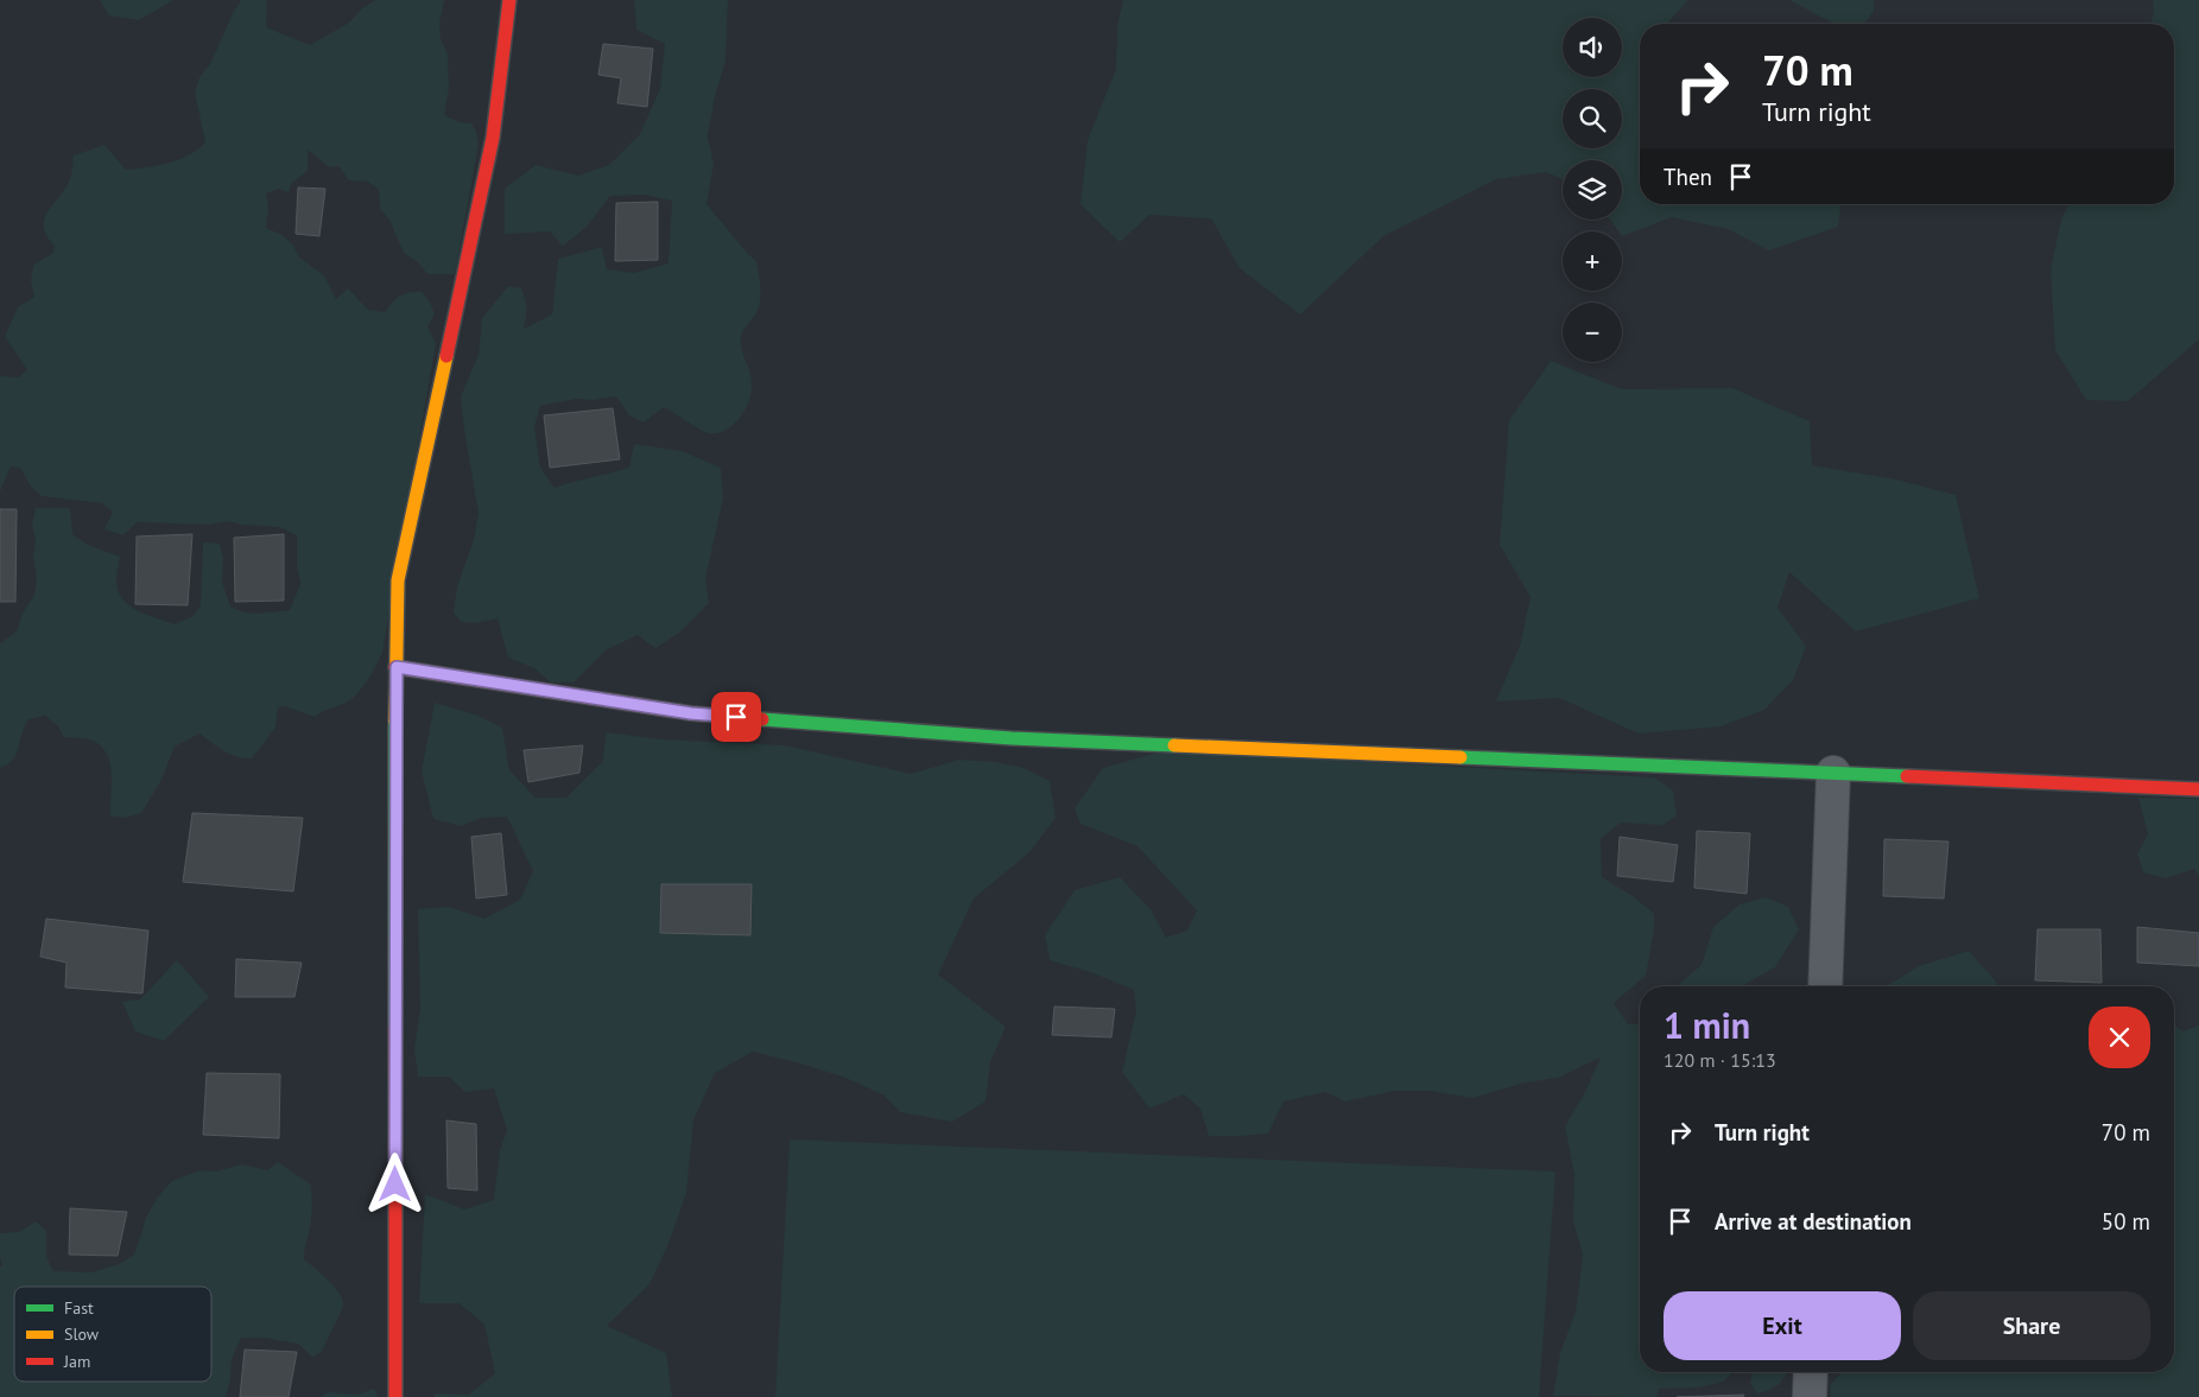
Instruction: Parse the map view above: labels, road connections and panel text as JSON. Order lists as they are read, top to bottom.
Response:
{
  "legend": ["Fast", "Slow", "Jam"],
  "page": {
    "map_buttons": ["+", "−"],
    "turn": ["70 m", "Turn right"],
    "then": "Then",
    "heading": ["1 min", "120 m · 15:13"],
    "list": [
      {
        "name": "Turn right",
        "value": "70 m"
      },
      {
        "name": "Arrive at destination",
        "value": "50 m"
      }
    ],
    "buttons": ["Exit", "Share"]
  }
}
